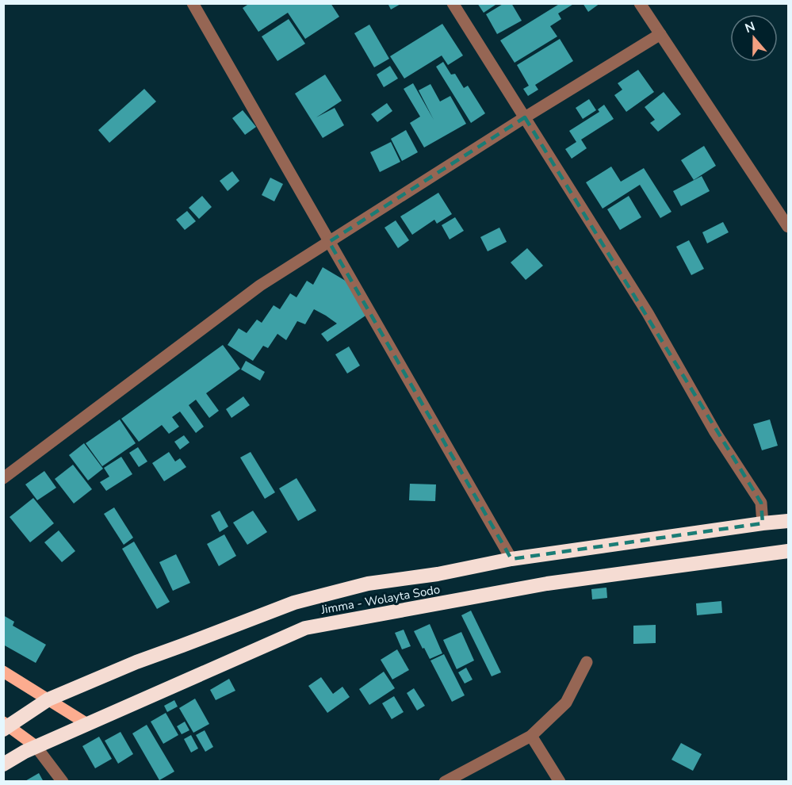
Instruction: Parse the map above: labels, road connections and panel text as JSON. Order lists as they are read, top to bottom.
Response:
{
  "streets": {
    "highway": ["Jimma - Wolayta Sodo"]
  },
  "north": "top"
}
